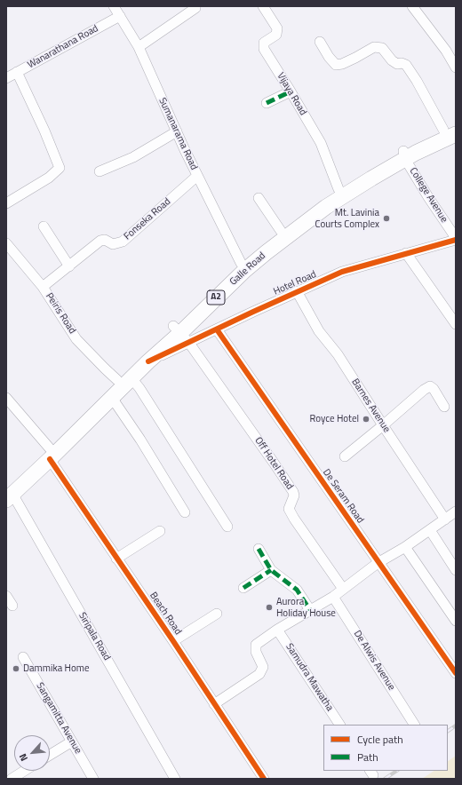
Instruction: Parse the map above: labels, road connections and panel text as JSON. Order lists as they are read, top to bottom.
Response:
{
  "streets": {
    "highway": ["Galle Road", "A2"],
    "street": [
      "Wanarathana Road",
      "Vijaya Road",
      "Sumanarama Road",
      "College Avenue",
      "Fonseka Road",
      "Hotel Road",
      "Peiris Road",
      "Barnes Avenue",
      "Off Hotel Road",
      "De Seram Road",
      "Beach Road",
      "Siripala Road",
      "De Alwis Avenue",
      "Samudra Mawatha",
      "Sangamitta Avenue"
    ]
  },
  "crossings": [
    ["Wanarathana Road", "Sumanarama Road"],
    ["Vijaya Road", "Galle Road"],
    ["Sumanarama Road", "Fonseka Road"],
    ["Sumanarama Road", "Galle Road"],
    ["College Avenue", "Galle Road"],
    ["College Avenue", "Hotel Road"],
    ["Fonseka Road", "Peiris Road"],
    ["Galle Road", "Hotel Road"],
    ["Galle Road", "Peiris Road"],
    ["Galle Road", "Off Hotel Road"],
    ["Galle Road", "Beach Road"],
    ["Galle Road", "Siripala Road"],
    ["Hotel Road", "Barnes Avenue"],
    ["Hotel Road", "Off Hotel Road"],
    ["Hotel Road", "De Seram Road"]
  ],
  "places": [
    "Mt. Lavinia Courts Complex",
    "Royce Hotel",
    "Aurora Holiday House",
    "Dammika Home"
  ],
  "legend": ["Cycle path", "Path"],
  "north": "bottom left"
}
